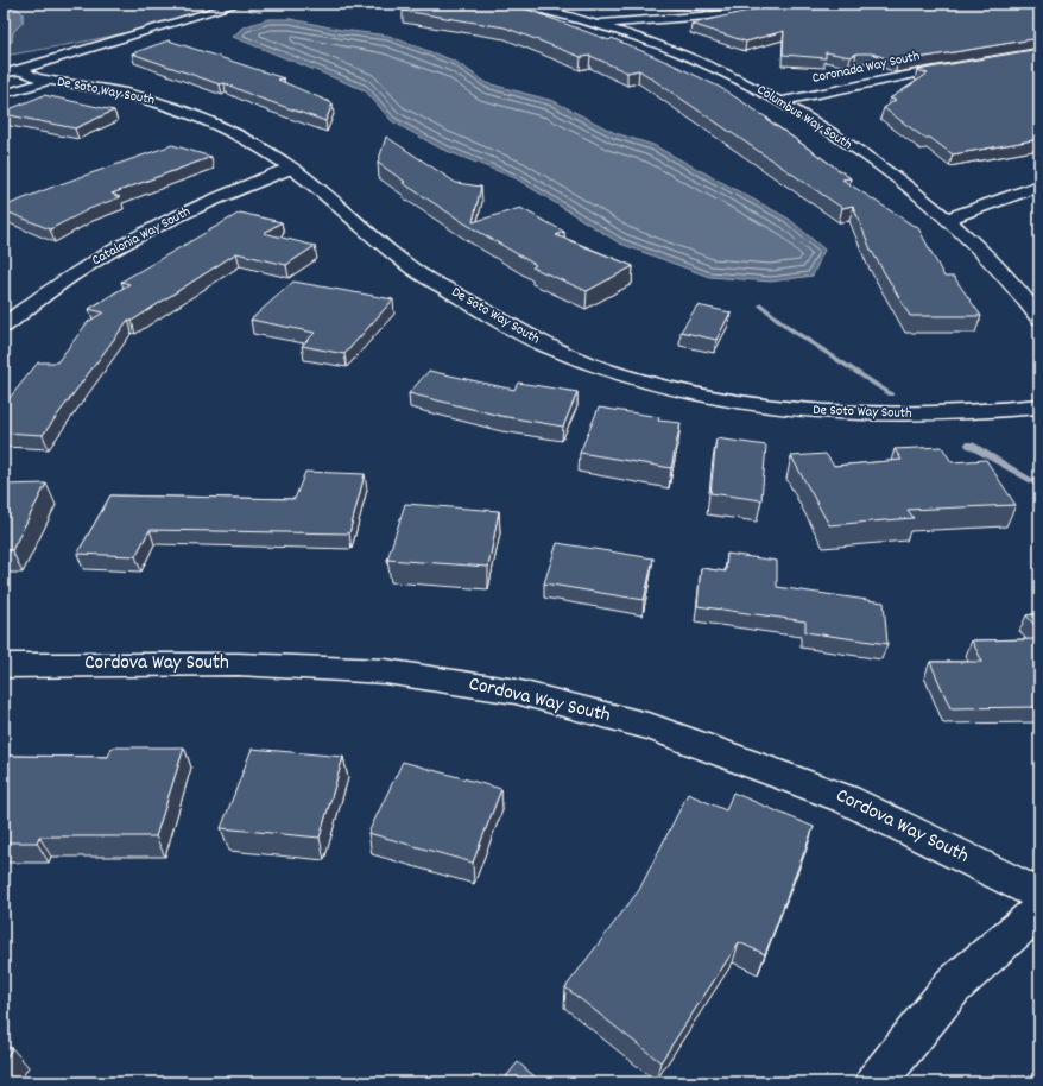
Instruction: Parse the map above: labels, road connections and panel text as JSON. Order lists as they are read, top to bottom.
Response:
{
  "streets": {
    "street": [
      "Coronada Way South",
      "De Soto Way South",
      "Columbus Way South",
      "Catalonia Way South",
      "Cordova Way South"
    ]
  },
  "crossings": [
    ["Coronada Way South", "Columbus Way South"],
    ["De Soto Way South", "Catalonia Way South"]
  ]
}
